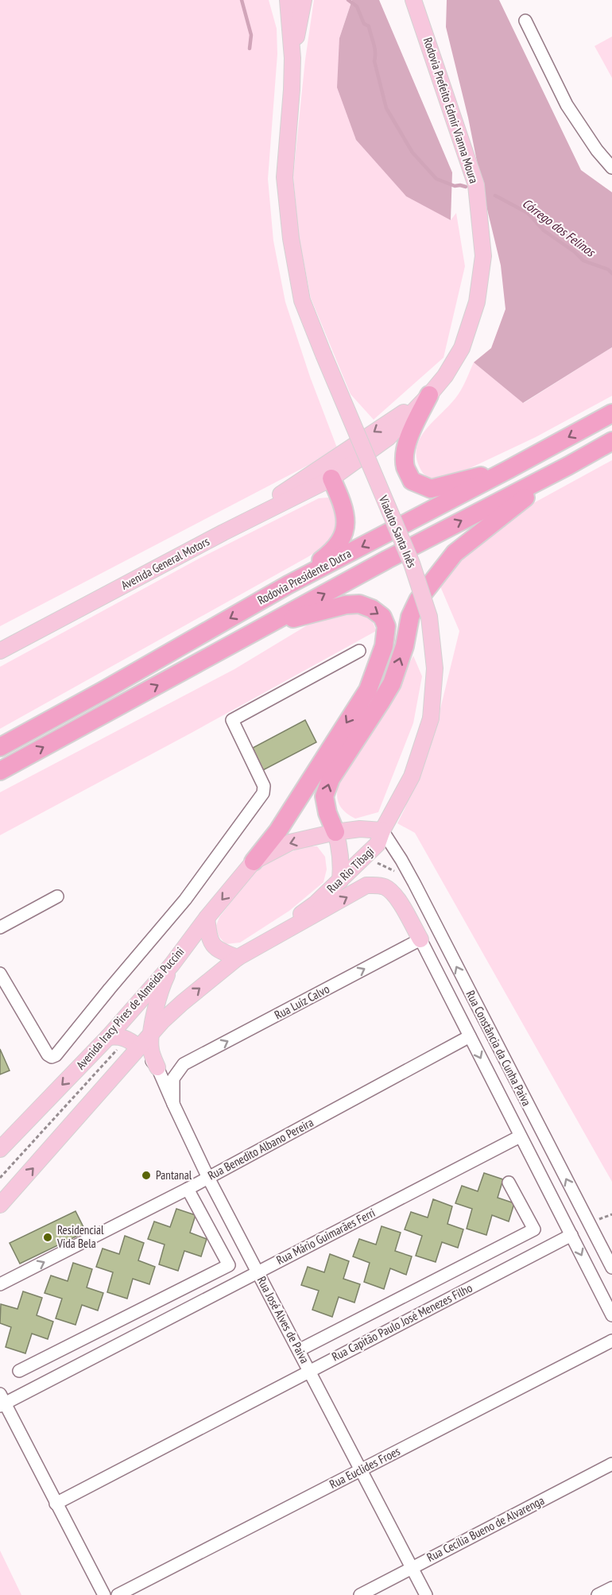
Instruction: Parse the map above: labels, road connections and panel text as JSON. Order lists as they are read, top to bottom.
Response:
{
  "streets": {
    "highway": ["Rodovia Presidente Dutra"],
    "main road": [
      "Rodovia Prefeito Edmir Vianna Moura",
      "Viaduto Santa Inês",
      "Avenida General Motors",
      "Rua Rio Tibagi",
      "Avenida Iracy Pires de Almeida Puccini"
    ],
    "street": [
      "Rua Luiz Calvo",
      "Rua Constância da Cunha Paiva",
      "Rua Benedito Albano Pereira",
      "Rua Mário Guimarães Ferri",
      "Rua José Alves de Paiva",
      "Rua Capitão Paulo José Menezes Filho",
      "Rua Euclides Froes",
      "Rua Cecília Bueno de Alvarenga"
    ]
  },
  "crossings": [
    ["Rodovia Prefeito Edmir Vianna Moura", "Avenida General Motors"],
    ["Viaduto Santa Inês", "Rua Rio Tibagi"],
    ["Rua Rio Tibagi", "Rua Constância da Cunha Paiva"],
    ["Rua Luiz Calvo", "Rua Constância da Cunha Paiva"],
    ["Rua Luiz Calvo", "Rua José Alves de Paiva"],
    ["Rua Constância da Cunha Paiva", "Rua Benedito Albano Pereira"],
    ["Rua Constância da Cunha Paiva", "Rua Mário Guimarães Ferri"],
    ["Rua Constância da Cunha Paiva", "Rua Capitão Paulo José Menezes Filho"],
    ["Rua Benedito Albano Pereira", "Rua José Alves de Paiva"],
    ["Rua Mário Guimarães Ferri", "Rua José Alves de Paiva"],
    ["Rua José Alves de Paiva", "Rua Capitão Paulo José Menezes Filho"],
    ["Rua José Alves de Paiva", "Rua Euclides Froes"],
    ["Rua José Alves de Paiva", "Rua Cecília Bueno de Alvarenga"]
  ],
  "one_way": ["Rua Luiz Calvo", "Rua Benedito Albano Pereira"],
  "water": ["Córrego dos Felinos"],
  "places": ["Pantanal", "Residencial Vida Bela"]
}
